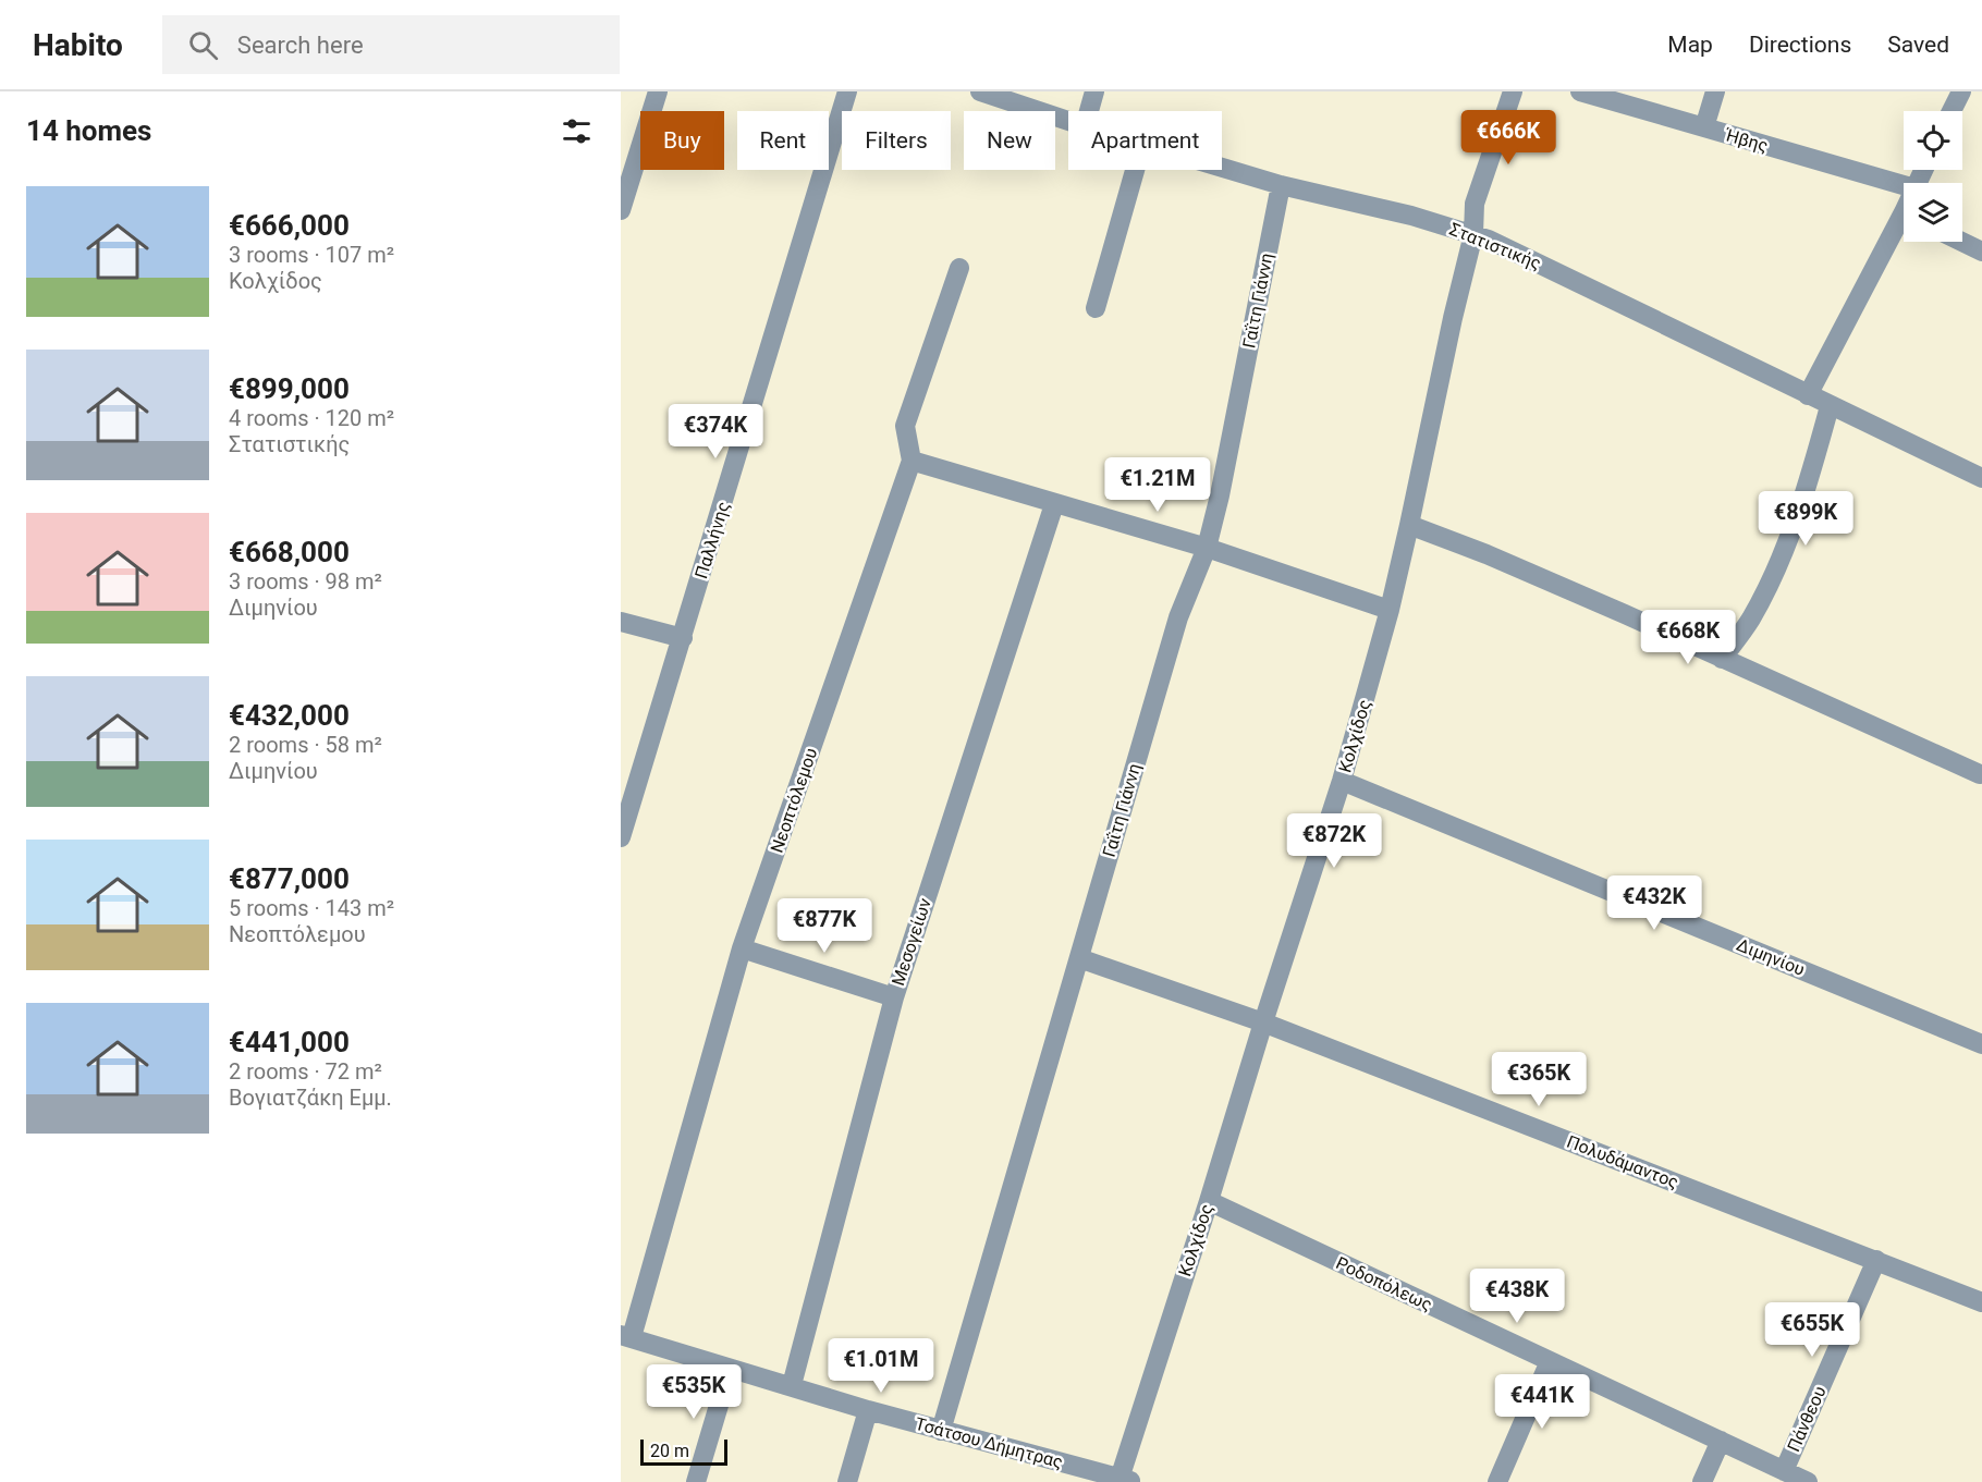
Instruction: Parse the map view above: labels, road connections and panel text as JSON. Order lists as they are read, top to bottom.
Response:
{
  "streets": {
    "street": [
      "Ήβης",
      "Στατιστικής",
      "Γαΐτη Γιάννη",
      "Παλλήνης",
      "Κολχίδος",
      "Νεοπτόλεμου",
      "Μεσογείων",
      "Διμηνίου",
      "Πολυδάμαντος",
      "Ροδοπόλεως",
      "Πάνθεου",
      "Τσάτσου Δήμητρας"
    ]
  },
  "crossings": [
    ["Στατιστικής", "Γαΐτη Γιάννη"],
    ["Στατιστικής", "Κολχίδος"],
    ["Γαΐτη Γιάννη", "Πολυδάμαντος"],
    ["Γαΐτη Γιάννη", "Τσάτσου Δήμητρας"],
    ["Κολχίδος", "Διμηνίου"],
    ["Κολχίδος", "Πολυδάμαντος"],
    ["Κολχίδος", "Ροδοπόλεως"],
    ["Κολχίδος", "Τσάτσου Δήμητρας"],
    ["Νεοπτόλεμου", "Τσάτσου Δήμητρας"],
    ["Μεσογείων", "Τσάτσου Δήμητρας"],
    ["Πολυδάμαντος", "Πάνθεου"],
    ["Ροδοπόλεως", "Πάνθεου"]
  ],
  "scale_bar": "20 m",
  "page": {
    "header": "Habito",
    "search": "Search here",
    "nav": ["Map", "Directions", "Saved"],
    "heading": "14 homes",
    "price": [
      "€666K",
      "€374K",
      "€1.21M",
      "€899K",
      "€668K",
      "€872K",
      "€432K",
      "€877K",
      "€365K",
      "€438K",
      "€655K",
      "€1.01M",
      "€535K",
      "€441K"
    ],
    "chip": [
      "Buy",
      "Rent",
      "Filters",
      "New",
      "Apartment"
    ],
    "list": [
      {
        "name": "€666,000",
        "note": "3 rooms · 107 m² · Κολχίδος"
      },
      {
        "name": "€899,000",
        "note": "4 rooms · 120 m² · Στατιστικής"
      },
      {
        "name": "€668,000",
        "note": "3 rooms · 98 m² · Διμηνίου"
      },
      {
        "name": "€432,000",
        "note": "2 rooms · 58 m² · Διμηνίου"
      },
      {
        "name": "€877,000",
        "note": "5 rooms · 143 m² · Νεοπτόλεμου"
      },
      {
        "name": "€441,000",
        "note": "2 rooms · 72 m² · Βογιατζάκη Εμμ."
      }
    ],
    "scale": "20 m"
  }
}
